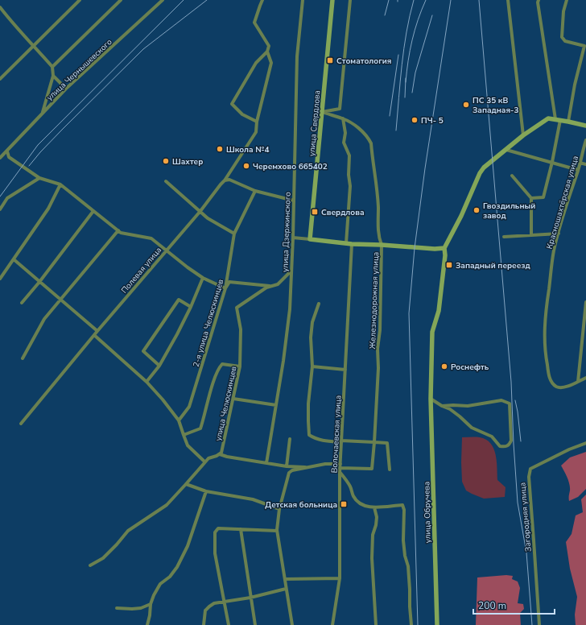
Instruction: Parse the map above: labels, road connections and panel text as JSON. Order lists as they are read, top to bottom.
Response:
{
  "streets": {
    "street": [
      "улица Чернышевского",
      "улица Свердлова",
      "Красношахтёрская улица",
      "улица Дзержинского",
      "Полевая улица",
      "Железнодорожная улица",
      "2-я улица Челюскинцев",
      "улица Челюскинцев",
      "Волочаевская улица",
      "улица Обручева",
      "Загородняя улица"
    ]
  },
  "crossings": [
    ["улица Свердлова", "Железнодорожная улица"],
    ["улица Дзержинского", "улица Челюскинцев"],
    ["Железнодорожная улица", "Волочаевская улица"]
  ],
  "places": {
    "transit": [
      "Стоматология",
      "Свердлова",
      "Западный переезд",
      "Детская больница"
    ],
    "other": [
      "ПС 35 кВ Западная-3",
      "ПЧ- 5",
      "Школа №4",
      "Шахтер",
      "Черемхово 665402",
      "Гвоздильный завод",
      "Роснефть"
    ]
  },
  "scale_bar": "200 m"
}
